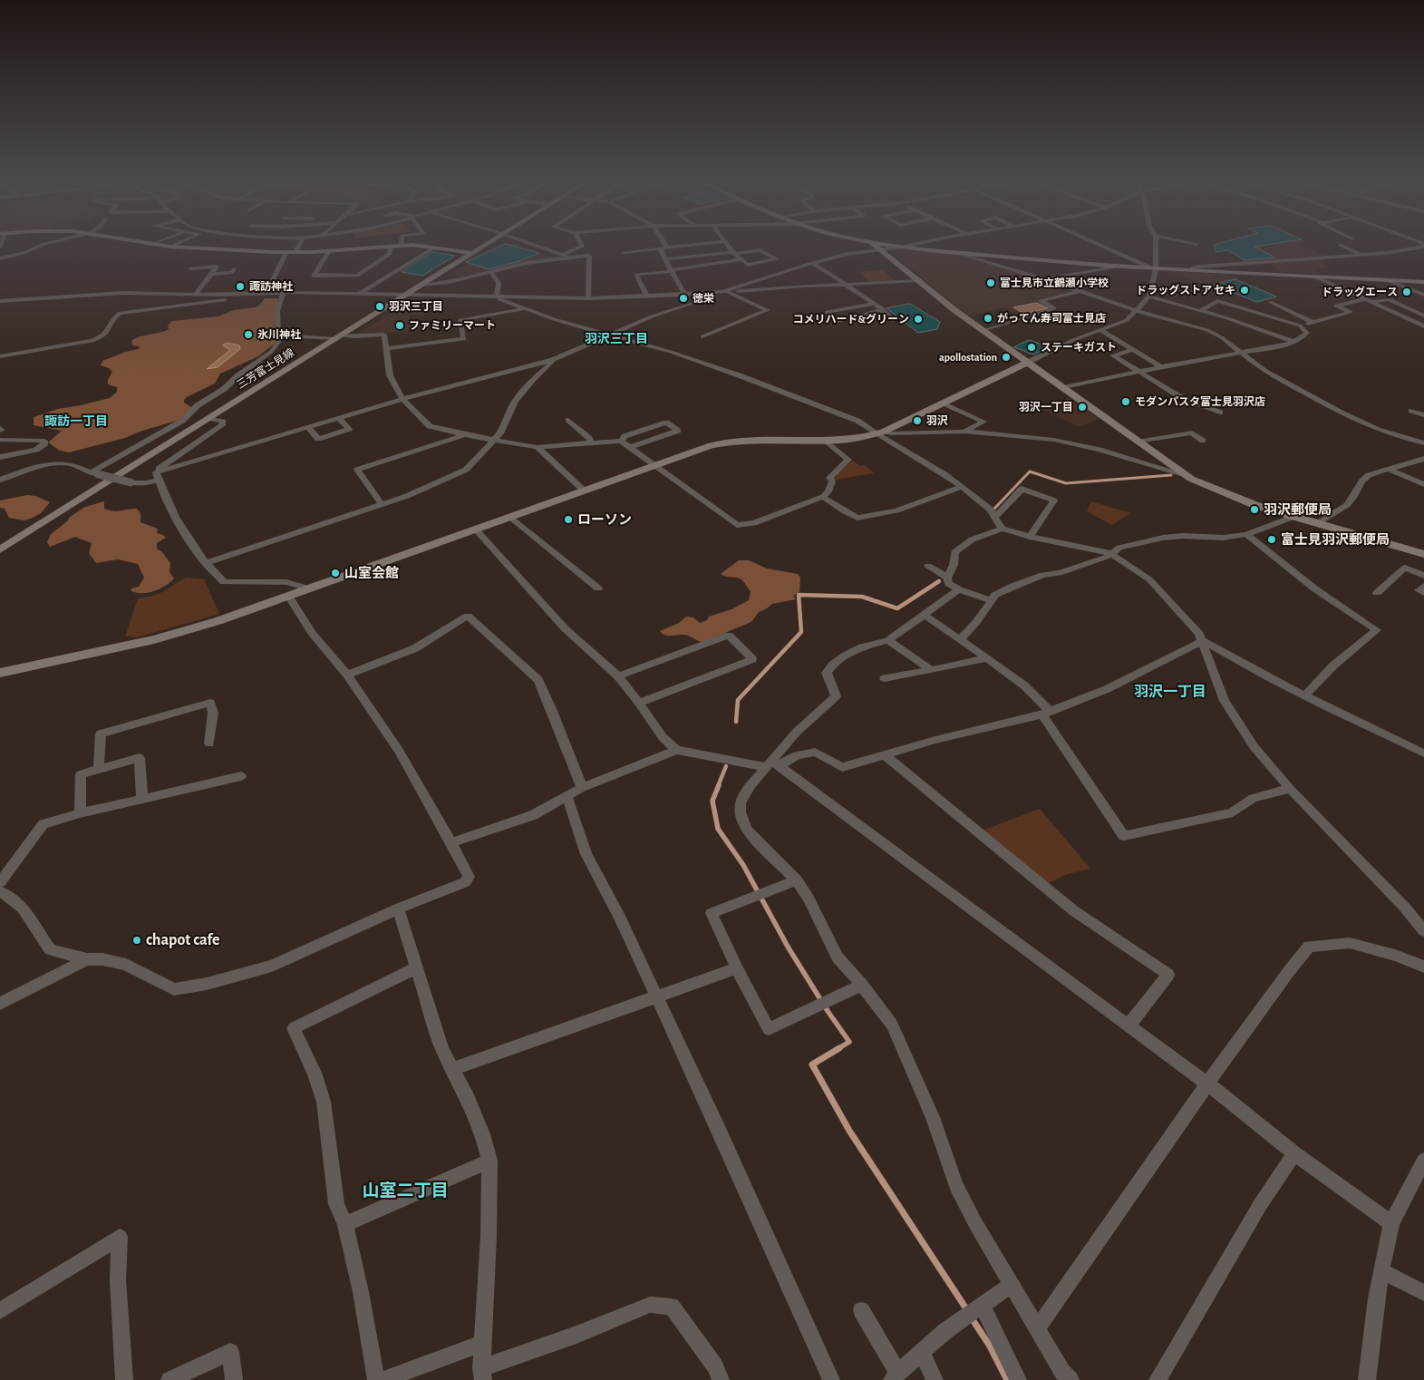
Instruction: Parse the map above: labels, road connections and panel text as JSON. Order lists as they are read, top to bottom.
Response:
{
  "streets": {
    "street": ["三芳富士見線"]
  },
  "districts": [
    "羽沢三丁目",
    "諏訪一丁目",
    "羽沢一丁目",
    "山室二丁目"
  ],
  "places": [
    "富士見市立鶴瀬小学校",
    "諏訪神社",
    "ドラッグストア セキ",
    "ドラッグエース",
    "徳栄",
    "羽沢三丁目",
    "がってん寿司富士見店",
    "コメリハード&グリーン",
    "ファミリーマート",
    "氷川神社",
    "ステーキガスト",
    "apollostation",
    "モダンパスタ富士見羽沢店",
    "羽沢一丁目",
    "羽沢",
    "羽沢郵便局",
    "ローソン",
    "富士見羽沢郵便局",
    "山室会館",
    "chapot cafe"
  ]
}
